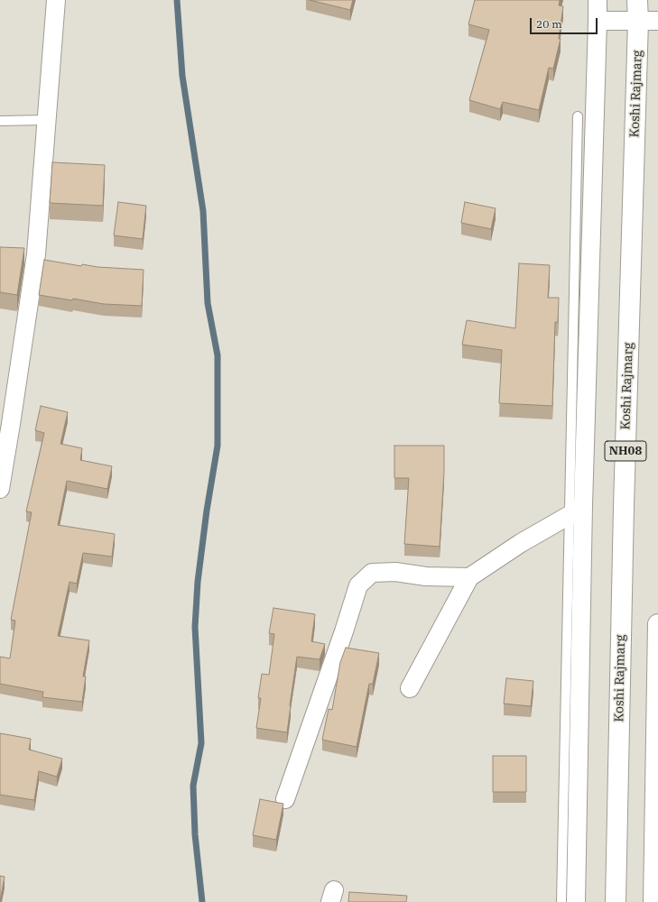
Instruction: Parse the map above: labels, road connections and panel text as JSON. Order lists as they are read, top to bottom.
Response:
{
  "streets": {
    "main road": ["Koshi Rajmarg", "NH08"]
  },
  "scale_bar": "20 m"
}
